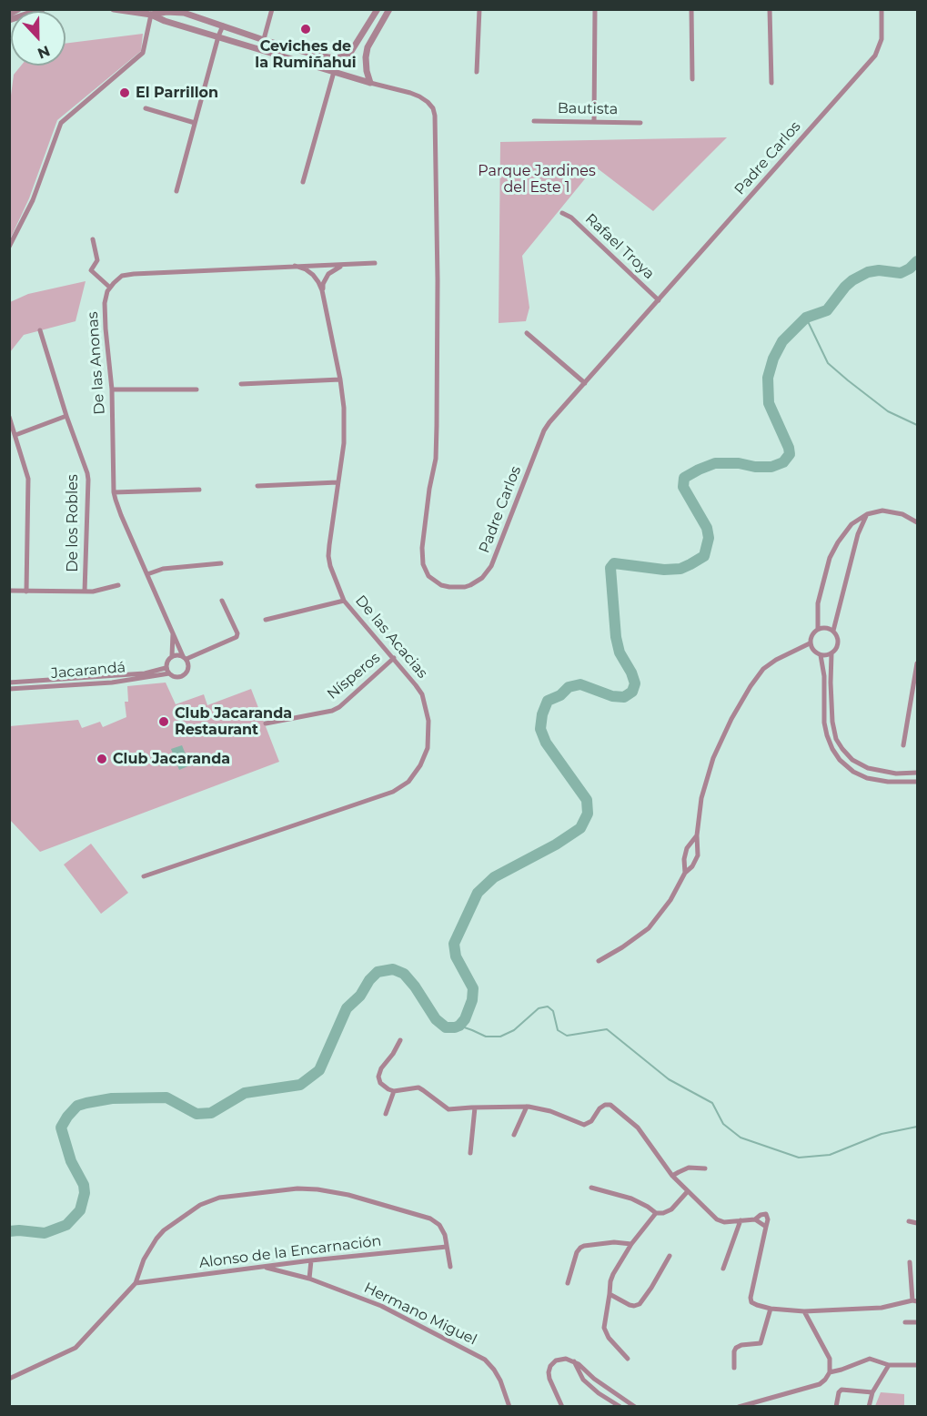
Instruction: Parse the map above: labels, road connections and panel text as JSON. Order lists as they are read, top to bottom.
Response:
{
  "streets": {
    "street": [
      "Bautista",
      "Padre Carlos",
      "Rafael Troya",
      "De las Anonas",
      "De los Robles",
      "De las Acacias",
      "Jacarandá",
      "Nísperos",
      "Alonso de la Encarnación",
      "Hermano Miguel"
    ]
  },
  "crossings": [
    ["Padre Carlos", "Rafael Troya"],
    ["De las Anonas", "Jacarandá"],
    ["De las Acacias", "Nísperos"],
    ["Alonso de la Encarnación", "Hermano Miguel"]
  ],
  "parks": ["Parque Jardines del Este 1"],
  "places": [
    "Ceviches de la Rumiñahui",
    "El Parrillon",
    "Club Jacaranda Restaurant",
    "Club Jacaranda"
  ],
  "north": "bottom"
}
